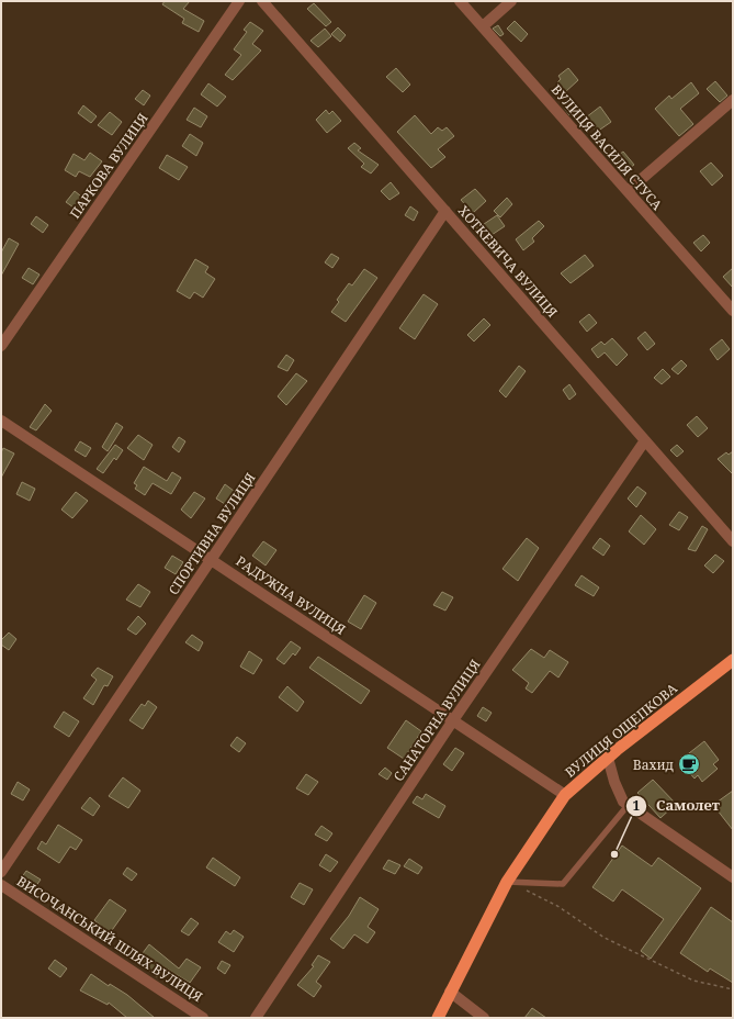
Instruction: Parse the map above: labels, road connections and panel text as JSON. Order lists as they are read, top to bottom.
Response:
{
  "streets": {
    "highway": ["ВУЛИЦЯ ОЩЕПКОВА"],
    "street": [
      "ВУЛИЦЯ ВАСИЛЯ СТУСА",
      "ПАРКОВА ВУЛИЦЯ",
      "ХОТКЕВИЧА ВУЛИЦЯ",
      "СПОРТИВНА ВУЛИЦЯ",
      "РАДУЖНА ВУЛИЦЯ",
      "САНАТОРНА ВУЛИЦЯ",
      "ВИСОЧАНСЬКИЙ ШЛЯХ ВУЛИЦЯ"
    ]
  },
  "crossings": [
    ["ХОТКЕВИЧА ВУЛИЦЯ", "СПОРТИВНА ВУЛИЦЯ"],
    ["ХОТКЕВИЧА ВУЛИЦЯ", "САНАТОРНА ВУЛИЦЯ"],
    ["СПОРТИВНА ВУЛИЦЯ", "РАДУЖНА ВУЛИЦЯ"],
    ["РАДУЖНА ВУЛИЦЯ", "САНАТОРНА ВУЛИЦЯ"],
    ["РАДУЖНА ВУЛИЦЯ", "ВУЛИЦЯ ОЩЕПКОВА"]
  ],
  "places": {
    "cafe": ["Вахид"],
    "other": ["Самолет"]
  }
}
